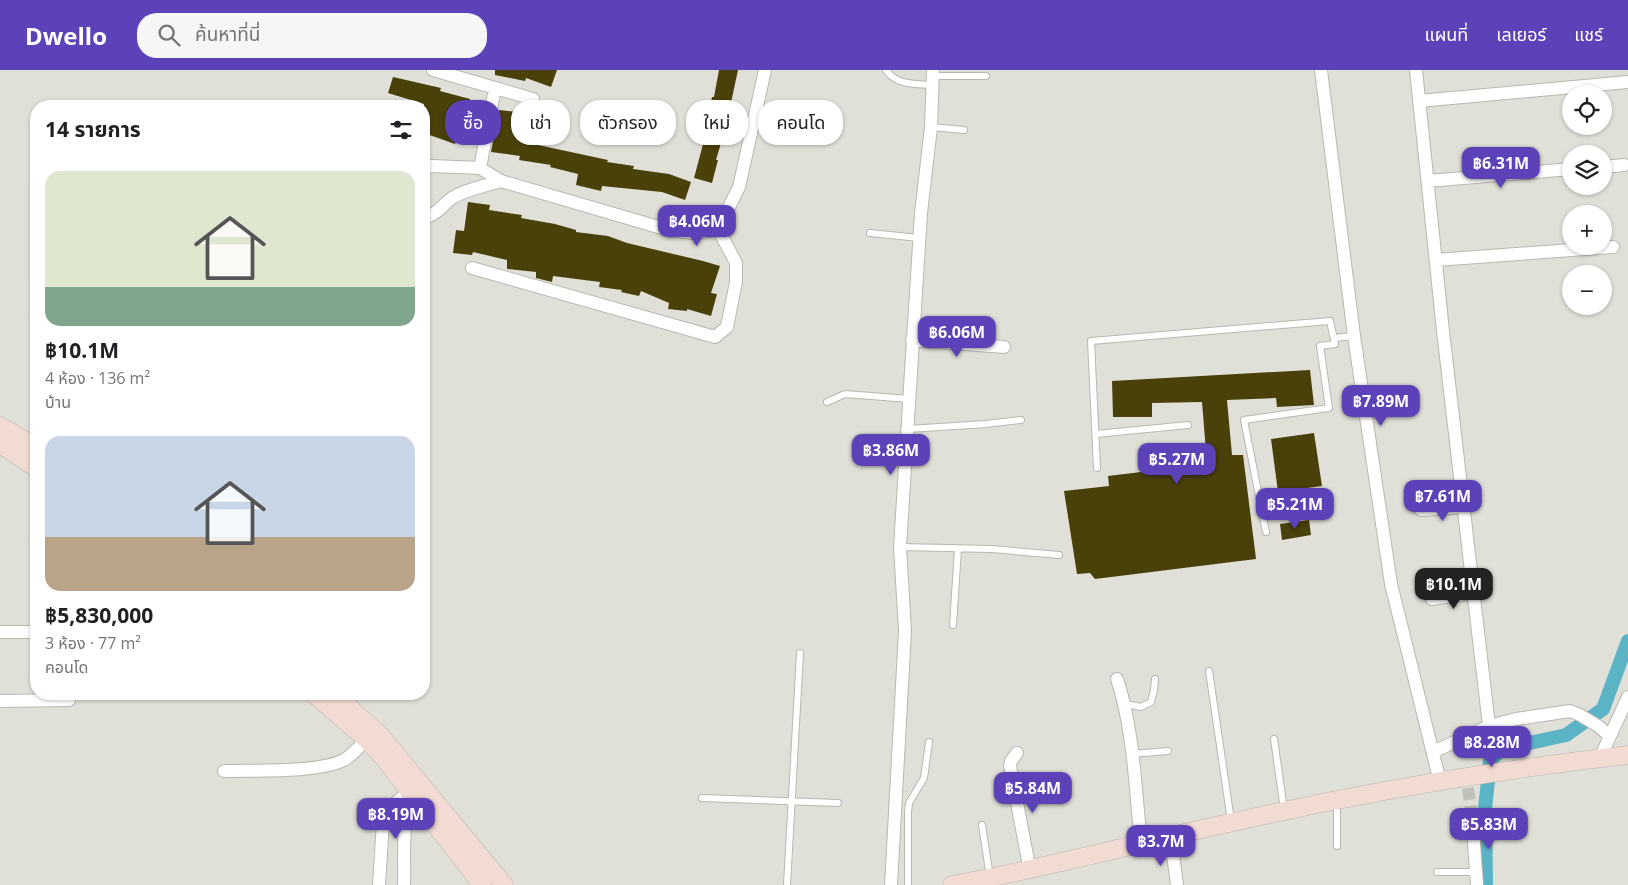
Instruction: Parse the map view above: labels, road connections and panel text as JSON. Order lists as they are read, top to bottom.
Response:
{
  "page": {
    "header": "Dwello",
    "search": "ค้นหาที่นี่",
    "nav": ["แผนที่", "เลเยอร์", "แชร์"],
    "map_buttons": ["+", "−"],
    "chip": [
      "ซื้อ",
      "เช่า",
      "ตัวกรอง",
      "ใหม่",
      "คอนโด"
    ],
    "heading": "14 รายการ",
    "price": [
      "฿6.31M",
      "฿4.06M",
      "฿6.06M",
      "฿7.89M",
      "฿3.86M",
      "฿5.27M",
      "฿7.61M",
      "฿5.21M",
      "฿10.1M",
      "฿8.28M",
      "฿5.84M",
      "฿8.19M",
      "฿5.83M",
      "฿3.7M"
    ],
    "list": [
      {
        "name": "฿10.1M",
        "note": "4 ห้อง · 136 m² · บ้าน"
      },
      {
        "name": "฿5,830,000",
        "note": "3 ห้อง · 77 m² · คอนโด"
      }
    ]
  }
}
